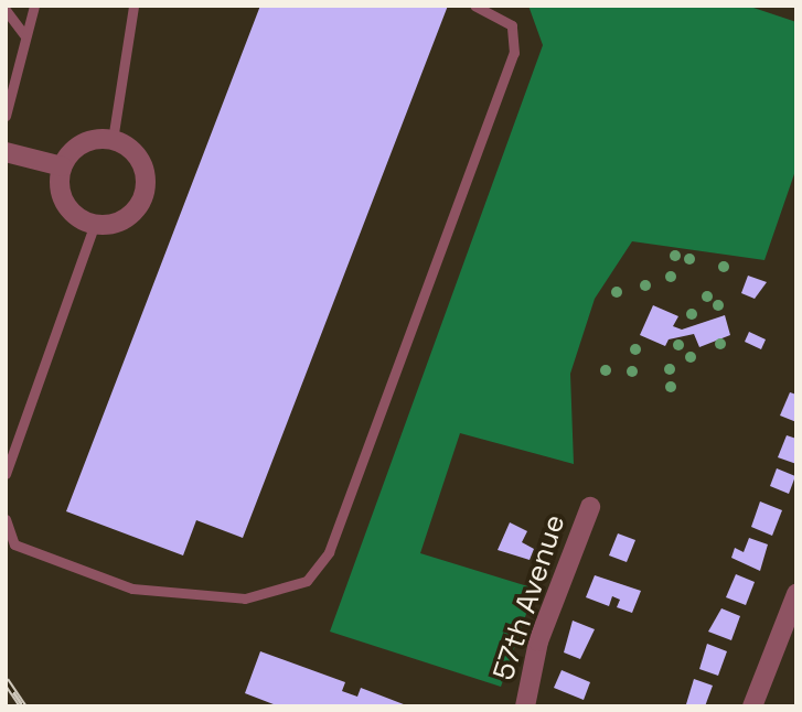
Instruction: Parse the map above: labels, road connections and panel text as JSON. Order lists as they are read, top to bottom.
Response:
{
  "streets": {
    "street": ["57th Avenue"]
  }
}
